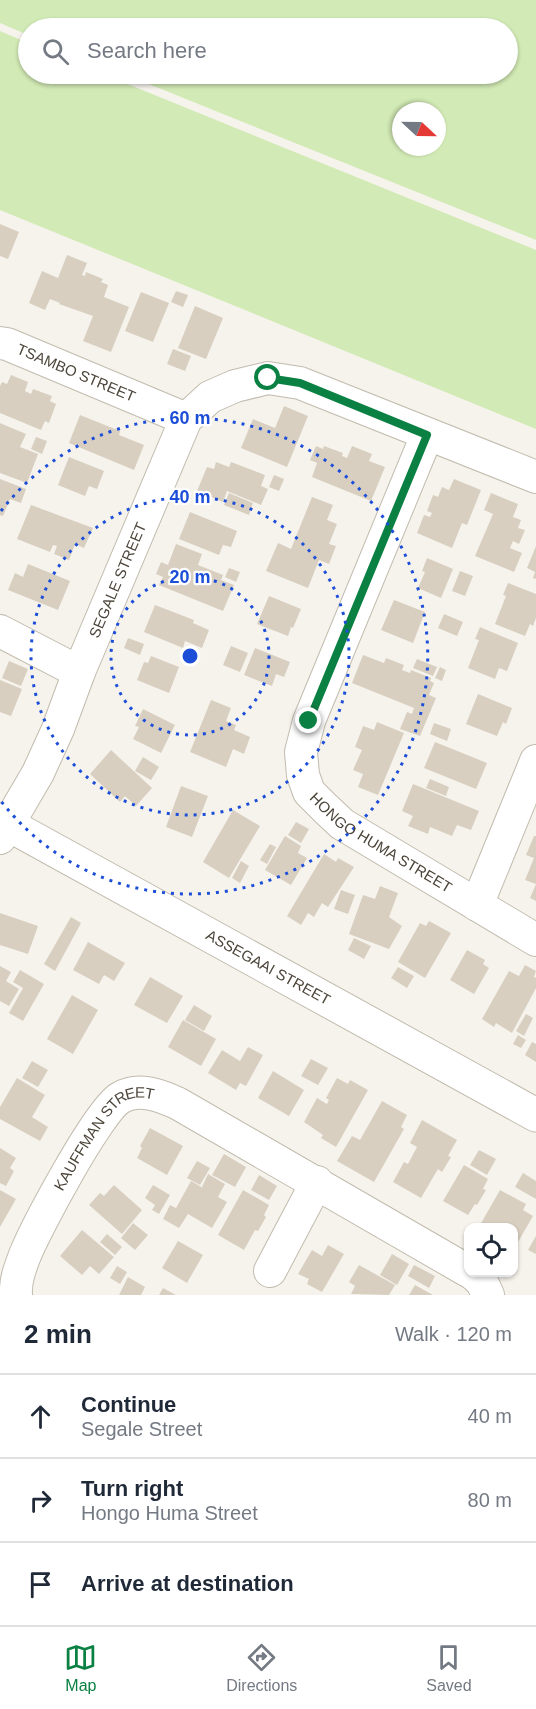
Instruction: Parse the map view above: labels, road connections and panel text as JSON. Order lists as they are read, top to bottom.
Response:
{
  "streets": {
    "street": [
      "TSAMBO STREET",
      "SEGALE STREET",
      "HONGO HUMA STREET",
      "ASSEGAAI STREET",
      "KAUFFMAN STREET"
    ]
  },
  "crossings": [
    ["TSAMBO STREET", "SEGALE STREET"],
    ["SEGALE STREET", "HONGO HUMA STREET"],
    ["SEGALE STREET", "ASSEGAAI STREET"]
  ],
  "north": "right",
  "page": {
    "search": "Search here",
    "heading": ["2 min", "Walk · 120 m"],
    "list": [
      ["Continue", "Segale Street", "40 m"],
      ["Turn right", "Hongo Huma Street", "80 m"],
      "Arrive at destination"
    ],
    "nav": ["Map", "Directions", "Saved"]
  },
  "rings": ["60 m", "40 m", "20 m"]
}
